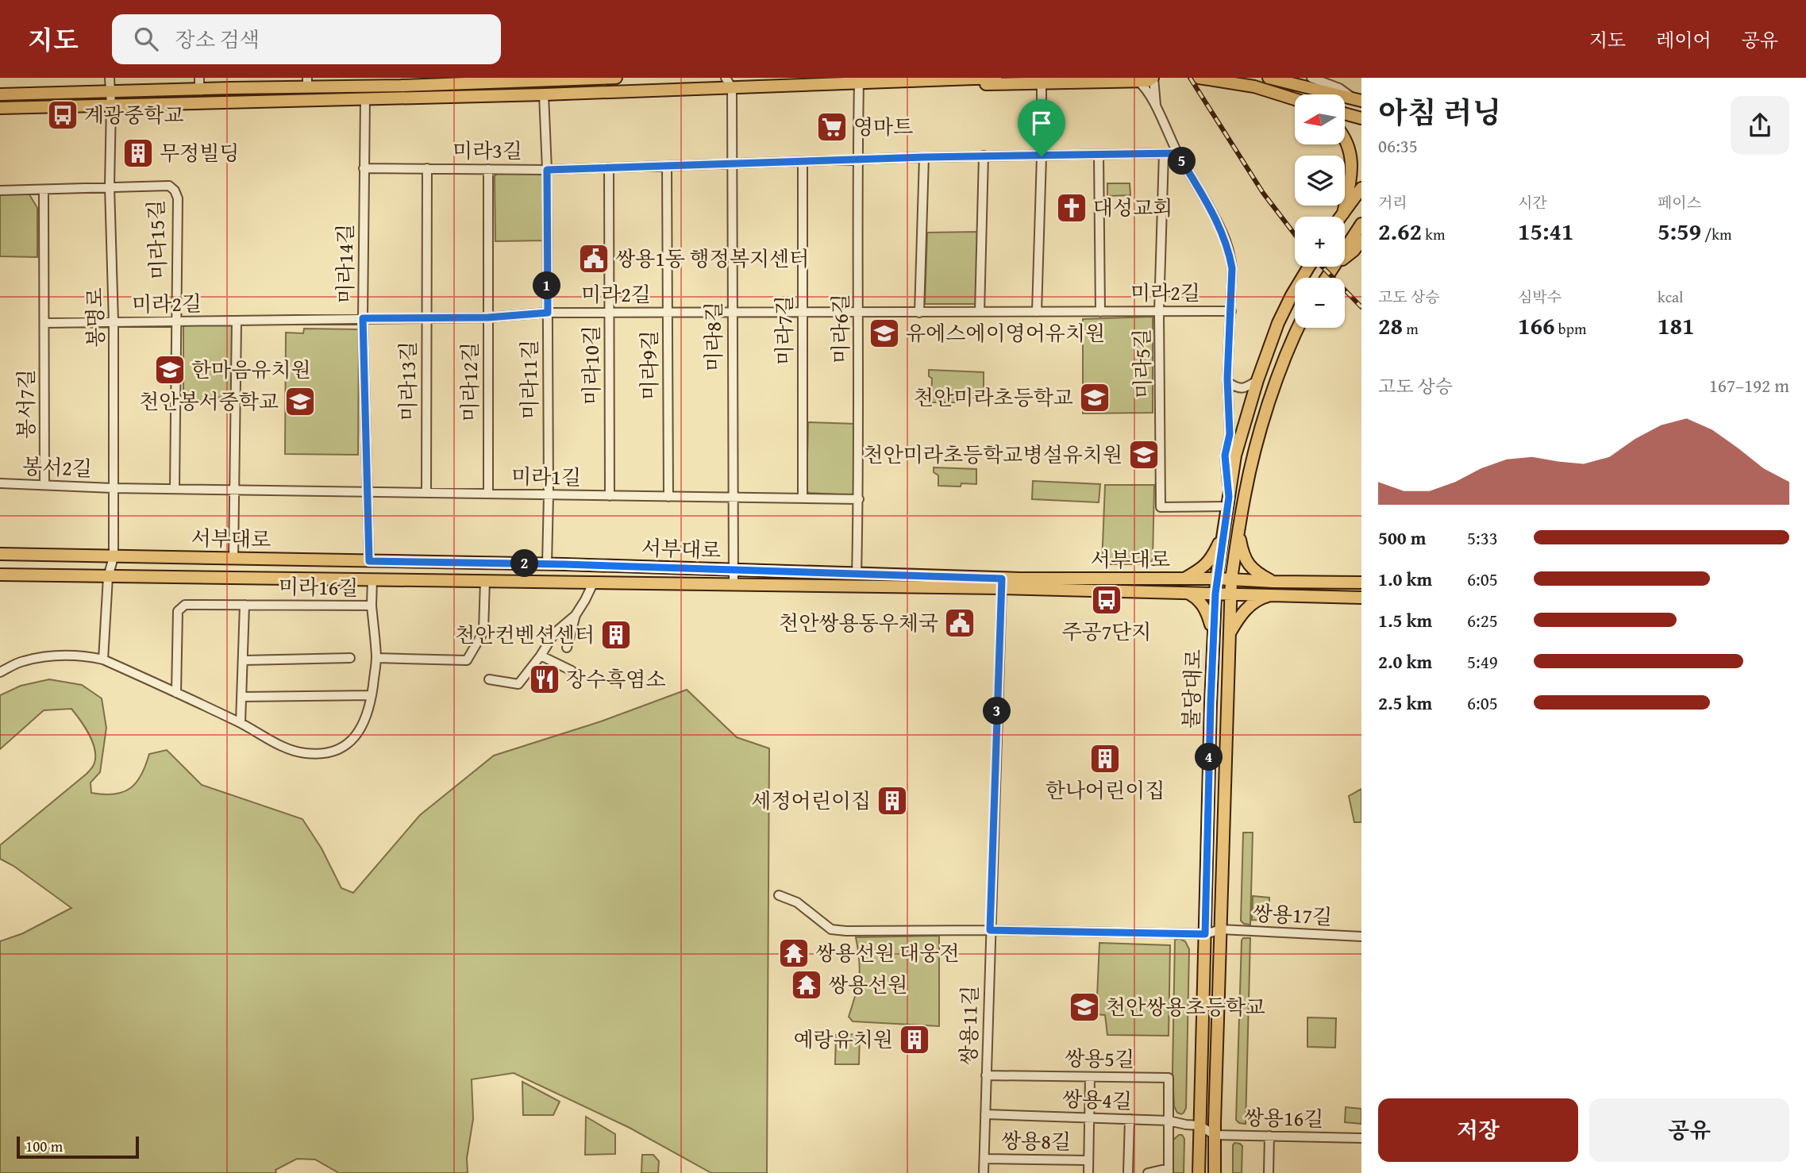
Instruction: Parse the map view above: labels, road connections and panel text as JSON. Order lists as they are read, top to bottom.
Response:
{
  "streets": {
    "main road": ["서부대로", "불당대로"],
    "street": [
      "미라3길",
      "미라15길",
      "미라14길",
      "미라2길",
      "봉명로",
      "미라6길",
      "미라7길",
      "미라8길",
      "미라5길",
      "미라10길",
      "미라9길",
      "미라11길",
      "미라13길",
      "미라12길",
      "봉서7길",
      "봉서2길",
      "미라1길",
      "미라16길",
      "쌍용17길",
      "쌍용11길",
      "쌍용5길",
      "쌍용4길",
      "쌍용16길",
      "쌍용8길"
    ]
  },
  "crossings": [
    ["미라3길", "미라14길"],
    ["미라3길", "미라2길"],
    ["미라3길", "미라6길"],
    ["미라3길", "미라7길"],
    ["미라3길", "미라8길"],
    ["미라3길", "미라5길"],
    ["미라3길", "미라10길"],
    ["미라3길", "미라9길"],
    ["미라3길", "미라11길"],
    ["미라3길", "미라13길"],
    ["미라3길", "미라12길"],
    ["미라15길", "미라2길"],
    ["미라15길", "봉명로"],
    ["미라15길", "봉서7길"],
    ["미라15길", "미라1길"],
    ["미라14길", "미라2길"],
    ["미라14길", "미라1길"],
    ["미라14길", "서부대로"],
    ["미라2길", "봉명로"],
    ["미라2길", "미라6길"],
    ["미라2길", "미라7길"],
    ["미라2길", "미라8길"],
    ["미라2길", "미라5길"],
    ["미라2길", "미라10길"],
    ["미라2길", "미라9길"],
    ["미라2길", "미라11길"],
    ["미라2길", "미라13길"],
    ["미라2길", "미라12길"],
    ["봉명로", "봉서2길"],
    ["봉명로", "미라1길"],
    ["봉명로", "서부대로"],
    ["미라6길", "미라1길"],
    ["미라6길", "서부대로"],
    ["미라7길", "미라1길"],
    ["미라8길", "미라1길"],
    ["미라8길", "서부대로"],
    ["미라5길", "불당대로"],
    ["미라10길", "미라1길"],
    ["미라9길", "미라1길"],
    ["미라11길", "미라1길"],
    ["미라11길", "서부대로"],
    ["미라13길", "미라1길"],
    ["미라12길", "미라1길"],
    ["봉서7길", "봉서2길"],
    ["봉서2길", "미라1길"],
    ["서부대로", "불당대로"],
    ["서부대로", "쌍용11길"],
    ["불당대로", "쌍용17길"],
    ["불당대로", "쌍용4길"],
    ["불당대로", "쌍용16길"],
    ["쌍용17길", "쌍용11길"],
    ["쌍용11길", "쌍용5길"],
    ["쌍용11길", "쌍용4길"],
    ["쌍용11길", "쌍용8길"],
    ["쌍용5길", "쌍용4길"],
    ["쌍용5길", "쌍용8길"],
    ["쌍용4길", "쌍용16길"],
    ["쌍용4길", "쌍용8길"]
  ],
  "places": {
    "bus stop": ["계광중학교", "주공7단지"],
    "supermarket": ["영마트"],
    "building": [
      "무정빌딩",
      "천안컨벤션센터",
      "한나어린이집",
      "세정어린이집",
      "예랑유치원"
    ],
    "church": ["대성교회"],
    "public building": ["쌍용1동 행정복지센터", "천안쌍용동우체국"],
    "school or university": [
      "유에스에이영어유치원",
      "한마음유치원",
      "천안미라초등학교",
      "천안봉서중학교",
      "천안미라초등학교병설유치원",
      "천안쌍용초등학교"
    ],
    "restaurant": ["장수흑염소"],
    "temple": ["쌍용선원 대웅전", "쌍용선원"]
  },
  "scale_bar": "100 m",
  "north": "left",
  "page": {
    "header": "지도",
    "search": "장소 검색",
    "nav": ["지도", "레이어", "공유"],
    "heading": ["아침 러닝", "06:35"],
    "map_buttons": ["+", "−"],
    "pins": [
      "5",
      "1",
      "2",
      "3",
      "4"
    ],
    "stats": [
      ["거리", "2.62 km"],
      ["시간", "15:41"],
      ["페이스", "5:59 /km"],
      ["고도 상승", "28 m"],
      ["심박수", "166 bpm"],
      ["kcal", "181"]
    ],
    "chart": ["고도 상승", "167–192 m"],
    "list": [
      {
        "name": "500 m",
        "note": "5:33"
      },
      {
        "name": "1.0 km",
        "note": "6:05"
      },
      {
        "name": "1.5 km",
        "note": "6:25"
      },
      {
        "name": "2.0 km",
        "note": "5:49"
      },
      {
        "name": "2.5 km",
        "note": "6:05"
      }
    ],
    "buttons": ["저장", "공유"],
    "scale": "100 m"
  }
}
